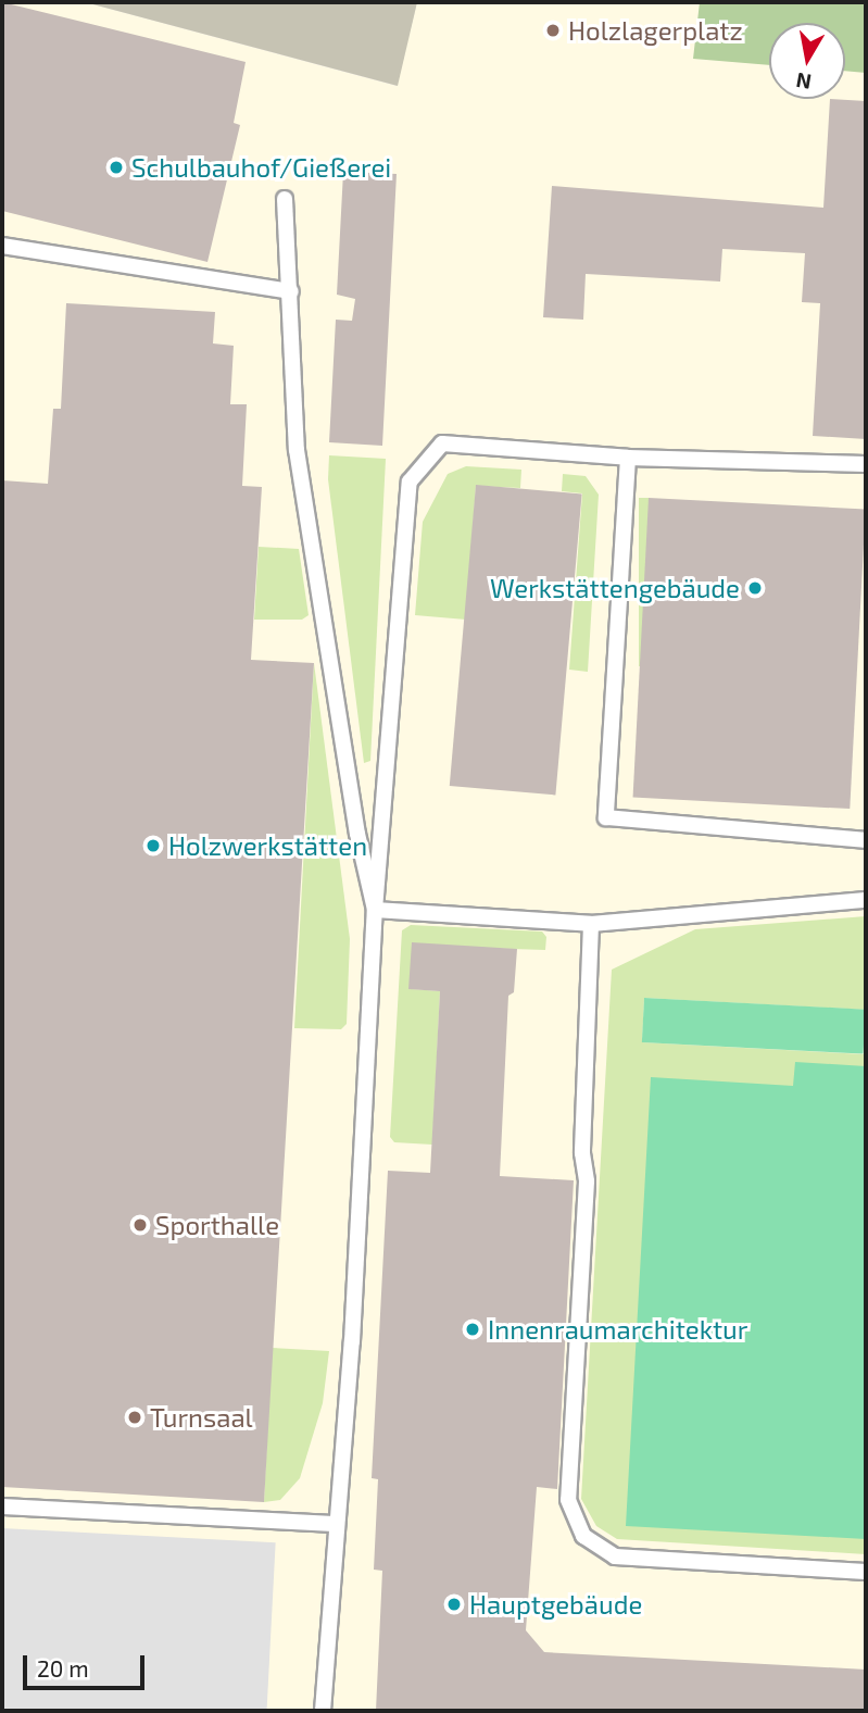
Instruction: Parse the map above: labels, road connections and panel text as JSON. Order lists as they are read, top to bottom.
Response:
{
  "places": [
    "Holzlagerplatz",
    "Schulbauhof/Gießerei",
    "Werkstättengebäude",
    "Holzwerkstätten",
    "Sporthalle",
    "Innenraumarchitektur",
    "Turnsaal",
    "Hauptgebäude"
  ],
  "scale_bar": "20 m",
  "north": "bottom"
}
